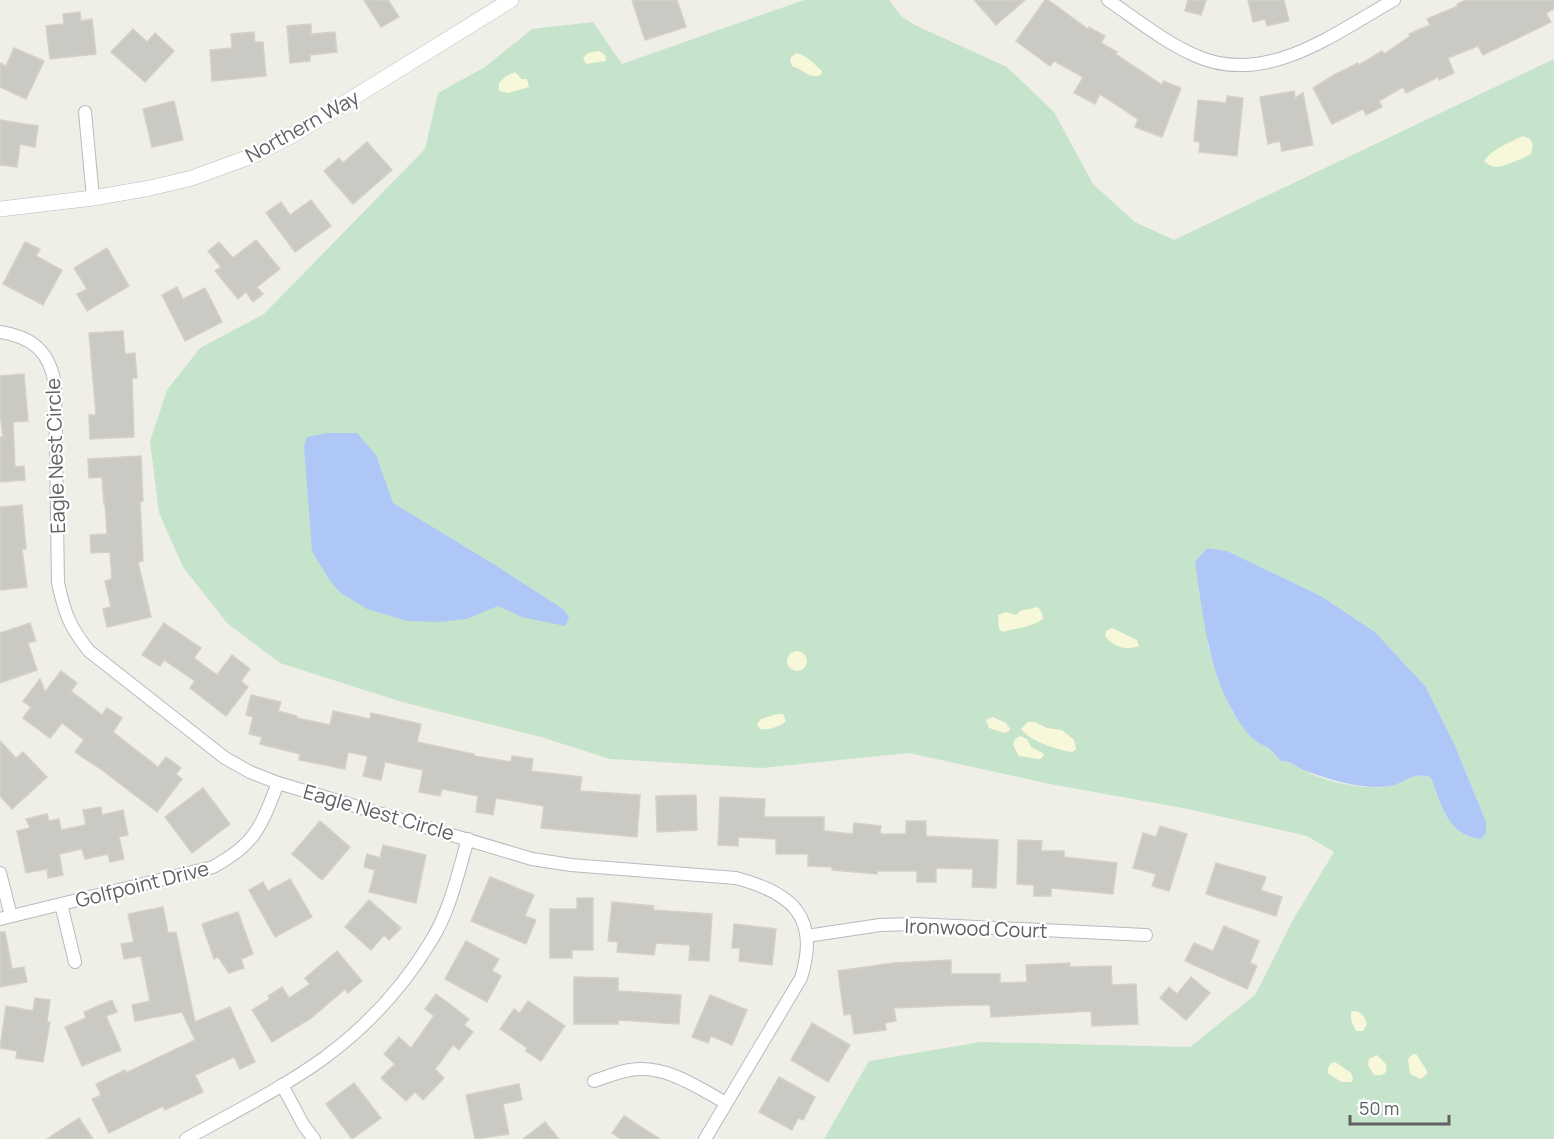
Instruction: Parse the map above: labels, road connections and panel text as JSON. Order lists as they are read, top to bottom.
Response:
{
  "streets": {
    "street": [
      "Northern Way",
      "Eagle Nest Circle",
      "Golfpoint Drive",
      "Ironwood Court"
    ]
  },
  "crossings": [
    ["Eagle Nest Circle", "Golfpoint Drive"],
    ["Eagle Nest Circle", "Ironwood Court"]
  ],
  "scale_bar": "50 m"
}
